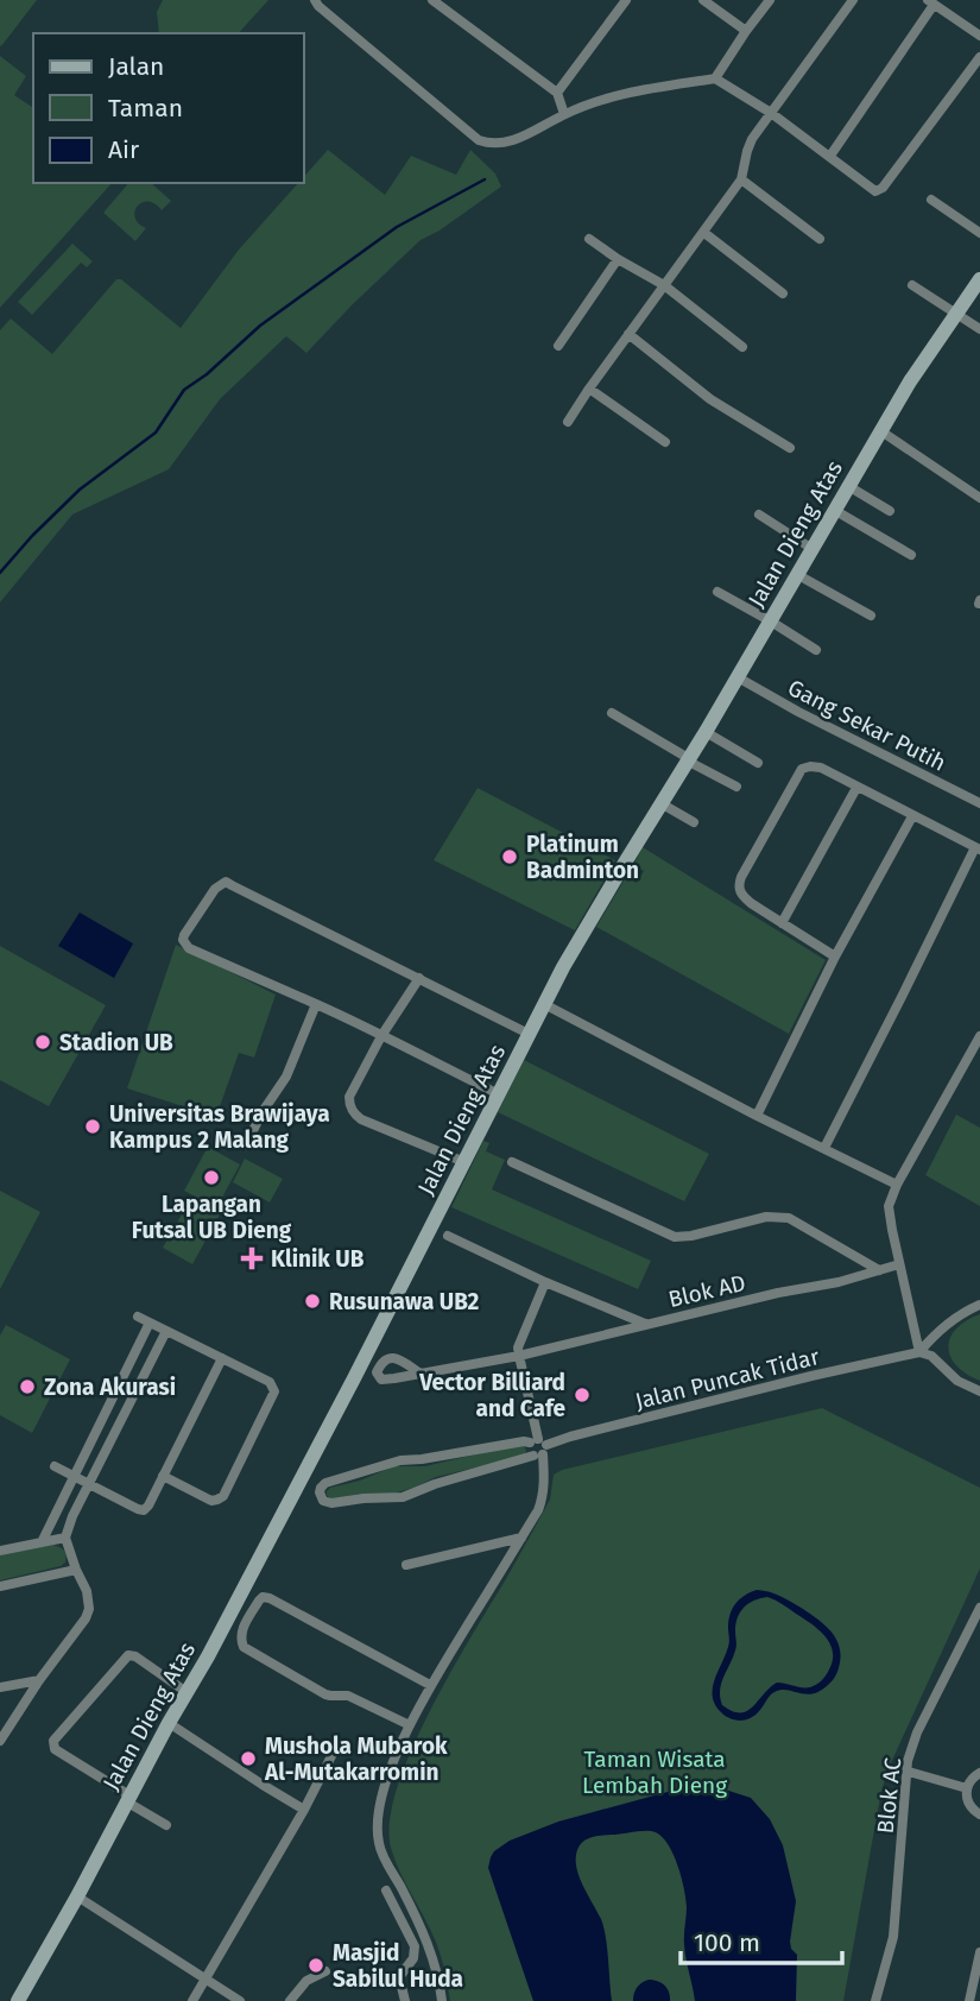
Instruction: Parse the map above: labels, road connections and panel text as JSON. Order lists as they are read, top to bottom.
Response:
{
  "streets": {
    "street": [
      "Jalan Dieng Atas",
      "Gang Sekar Putih",
      "Blok AD",
      "Jalan Puncak Tidar",
      "Blok AC"
    ]
  },
  "crossings": [
    ["Jalan Dieng Atas", "Gang Sekar Putih"]
  ],
  "parks": ["Taman Wisata Lembah Dieng"],
  "places": {
    "other": [
      "Platinum Badminton",
      "Stadion UB",
      "Universitas Brawijaya Kampus 2 Malang",
      "Lapangan Futsal UB Dieng",
      "Rusunawa UB2",
      "Zona Akurasi",
      "Vector Billiard and Cafe",
      "Mushola Mubarok Al-Mutakarromin",
      "Masjid Sabilul Huda"
    ],
    "health": ["Klinik UB"]
  },
  "legend": ["Jalan", "Taman", "Air"],
  "scale_bar": "100 m"
}
